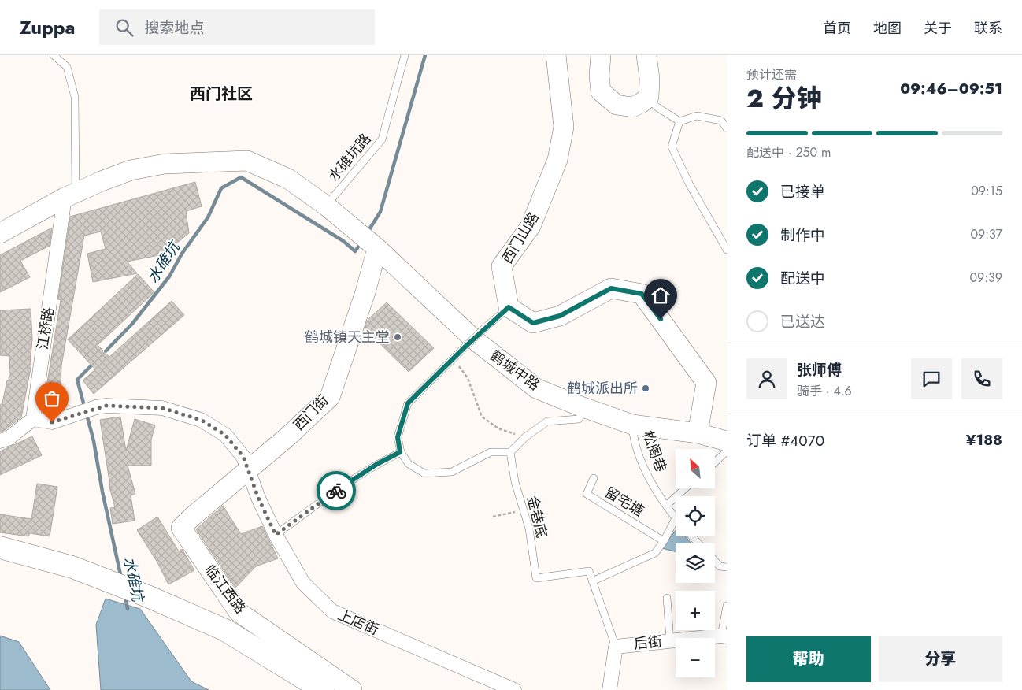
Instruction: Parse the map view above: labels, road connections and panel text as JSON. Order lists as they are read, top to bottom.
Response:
{
  "streets": {
    "street": [
      "西门山路",
      "江桥路",
      "鹤城中路",
      "西门街",
      "临江西路",
      "上店街",
      "后街"
    ],
    "lane": [
      "水碓坑路",
      "松阁巷",
      "留宅塘",
      "金巷底"
    ]
  },
  "crossings": [
    ["水碓坑路", "鹤城中路"],
    ["江桥路", "鹤城中路"],
    ["江桥路", "上店街"],
    ["鹤城中路", "西门街"],
    ["鹤城中路", "松阁巷"],
    ["西门街", "临江西路"],
    ["西门街", "上店街"],
    ["临江西路", "上店街"]
  ],
  "districts": ["西门社区"],
  "water": ["水碓坑"],
  "places": ["鹤城镇天主堂", "鹤城派出所"],
  "north": "top left",
  "page": {
    "header": "Zuppa",
    "search": "搜索地点",
    "nav": [
      "首页",
      "地图",
      "关于",
      "联系"
    ],
    "heading": ["2 分钟", "预计还需", "09:46–09:51"],
    "panel": [
      "张师傅",
      "骑手 · 4.6",
      "订单 #4070",
      "¥188"
    ],
    "bar": "配送中 · 250 m",
    "list": [
      ["已接单", "09:15"],
      ["制作中", "09:37"],
      ["配送中", "09:39"],
      "已送达"
    ],
    "map_buttons": ["+", "−"],
    "buttons": ["帮助", "分享"]
  }
}
